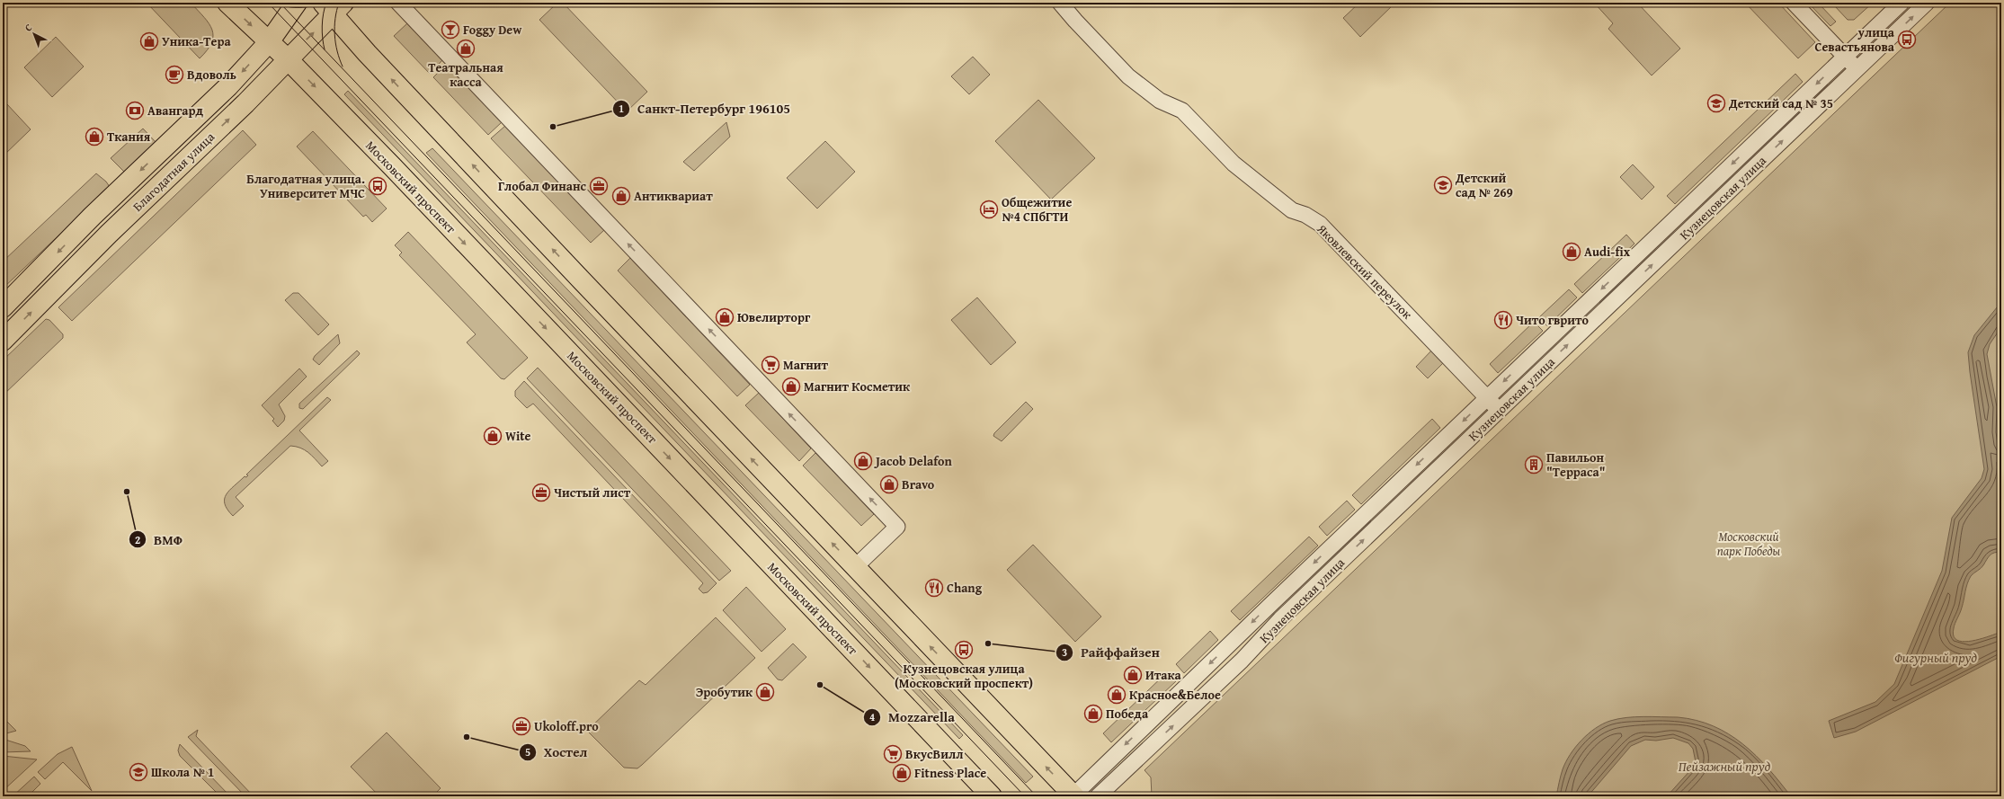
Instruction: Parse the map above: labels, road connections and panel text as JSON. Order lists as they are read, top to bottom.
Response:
{
  "streets": {
    "main road": ["Благодатная улица", "Московский проспект"],
    "street": ["Кузнецовская улица", "Яковлевский переулок"]
  },
  "crossings": [
    ["Благодатная улица", "Московский проспект"],
    ["Кузнецовская улица", "Яковлевский переулок"]
  ],
  "water": ["Фигурный пруд", "Пейзажный пруд"],
  "parks": ["Московский парк Победы"],
  "places": {
    "bar": ["Foggy Dew"],
    "bus stop": ["улица Севастьянова", "Благодатная улица. Университет МЧС", "Кузнецовская улица (Московский проспект)"],
    "shop": [
      "Уника-Тера",
      "Театральная касса",
      "Ткания",
      "Антиквариат",
      "Audi-fix",
      "Ювелирторг",
      "Магнит Косметик",
      "Wite",
      "Jacob Delafon",
      "Bravo",
      "Итака",
      "Эробутик",
      "Красное&Белое",
      "Победа",
      "Fitness Place"
    ],
    "cafe": ["Вдоволь"],
    "school or university": ["Детский сад № 35", "Детский сад № 269", "Школа № 1"],
    "bank": ["Авангард"],
    "other": [
      "Санкт-Петербург 196105",
      "ВМФ",
      "Райффайзен",
      "Mozzarella",
      "Хостел"
    ],
    "office": ["Глобал Финанс", "Чистый лист", "Ukoloff.pro"],
    "hotel": ["Общежитие №4 СПбГТИ"],
    "restaurant": ["Чито гврито", "Chang"],
    "supermarket": ["Магнит", "ВкусВилл"],
    "building": ["Павильон \"Терраса\""]
  },
  "north": "top left"
}
